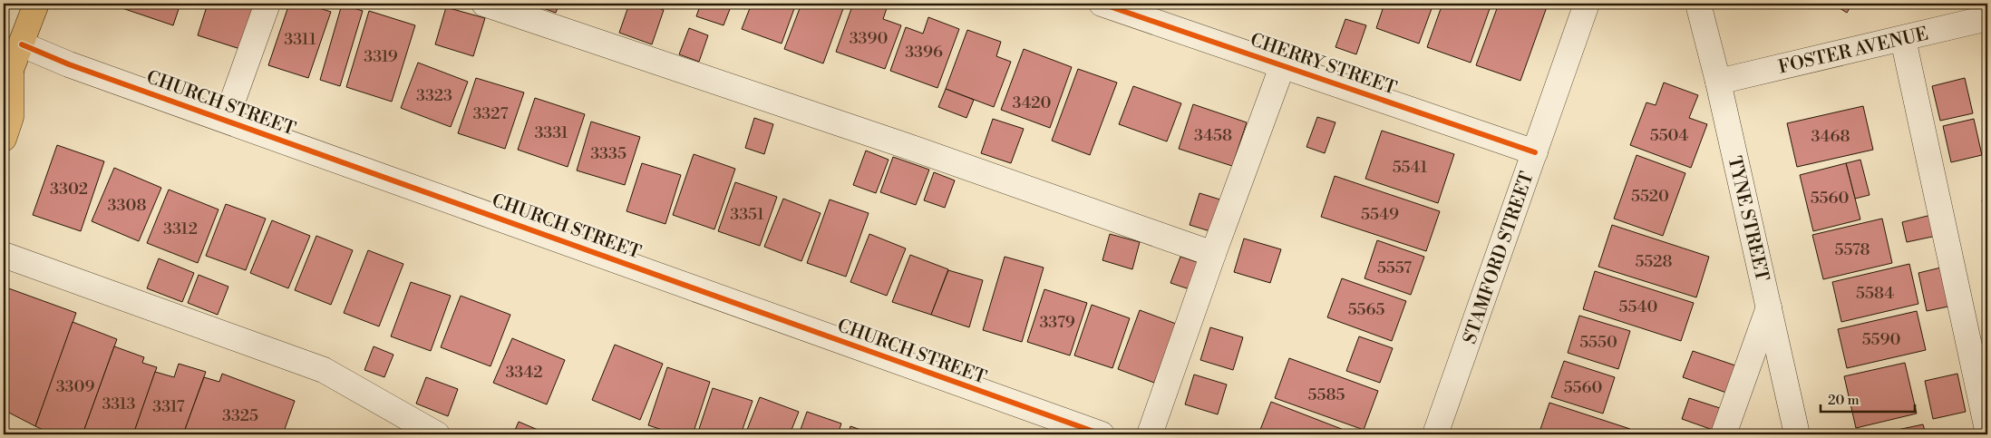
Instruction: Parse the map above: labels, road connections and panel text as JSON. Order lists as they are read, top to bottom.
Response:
{
  "streets": {
    "street": [
      "FOSTER AVENUE",
      "CHERRY STREET",
      "CHURCH STREET",
      "TYNE STREET",
      "STAMFORD STREET"
    ]
  },
  "crossings": [
    ["FOSTER AVENUE", "TYNE STREET"],
    ["CHERRY STREET", "STAMFORD STREET"]
  ],
  "house_numbers": [
    "3390",
    "3311",
    "3396",
    "3319",
    "3323",
    "3420",
    "3327",
    "3331",
    "3458",
    "5504",
    "3468",
    "3335",
    "5541",
    "3302",
    "5520",
    "5560",
    "3308",
    "3351",
    "5549",
    "3312",
    "5578",
    "5528",
    "5557",
    "5584",
    "5540",
    "5565",
    "3379",
    "5590",
    "5550",
    "3342",
    "3309",
    "5560",
    "5585",
    "3313",
    "3317",
    "3325"
  ],
  "scale_bar": "20 m"
}
